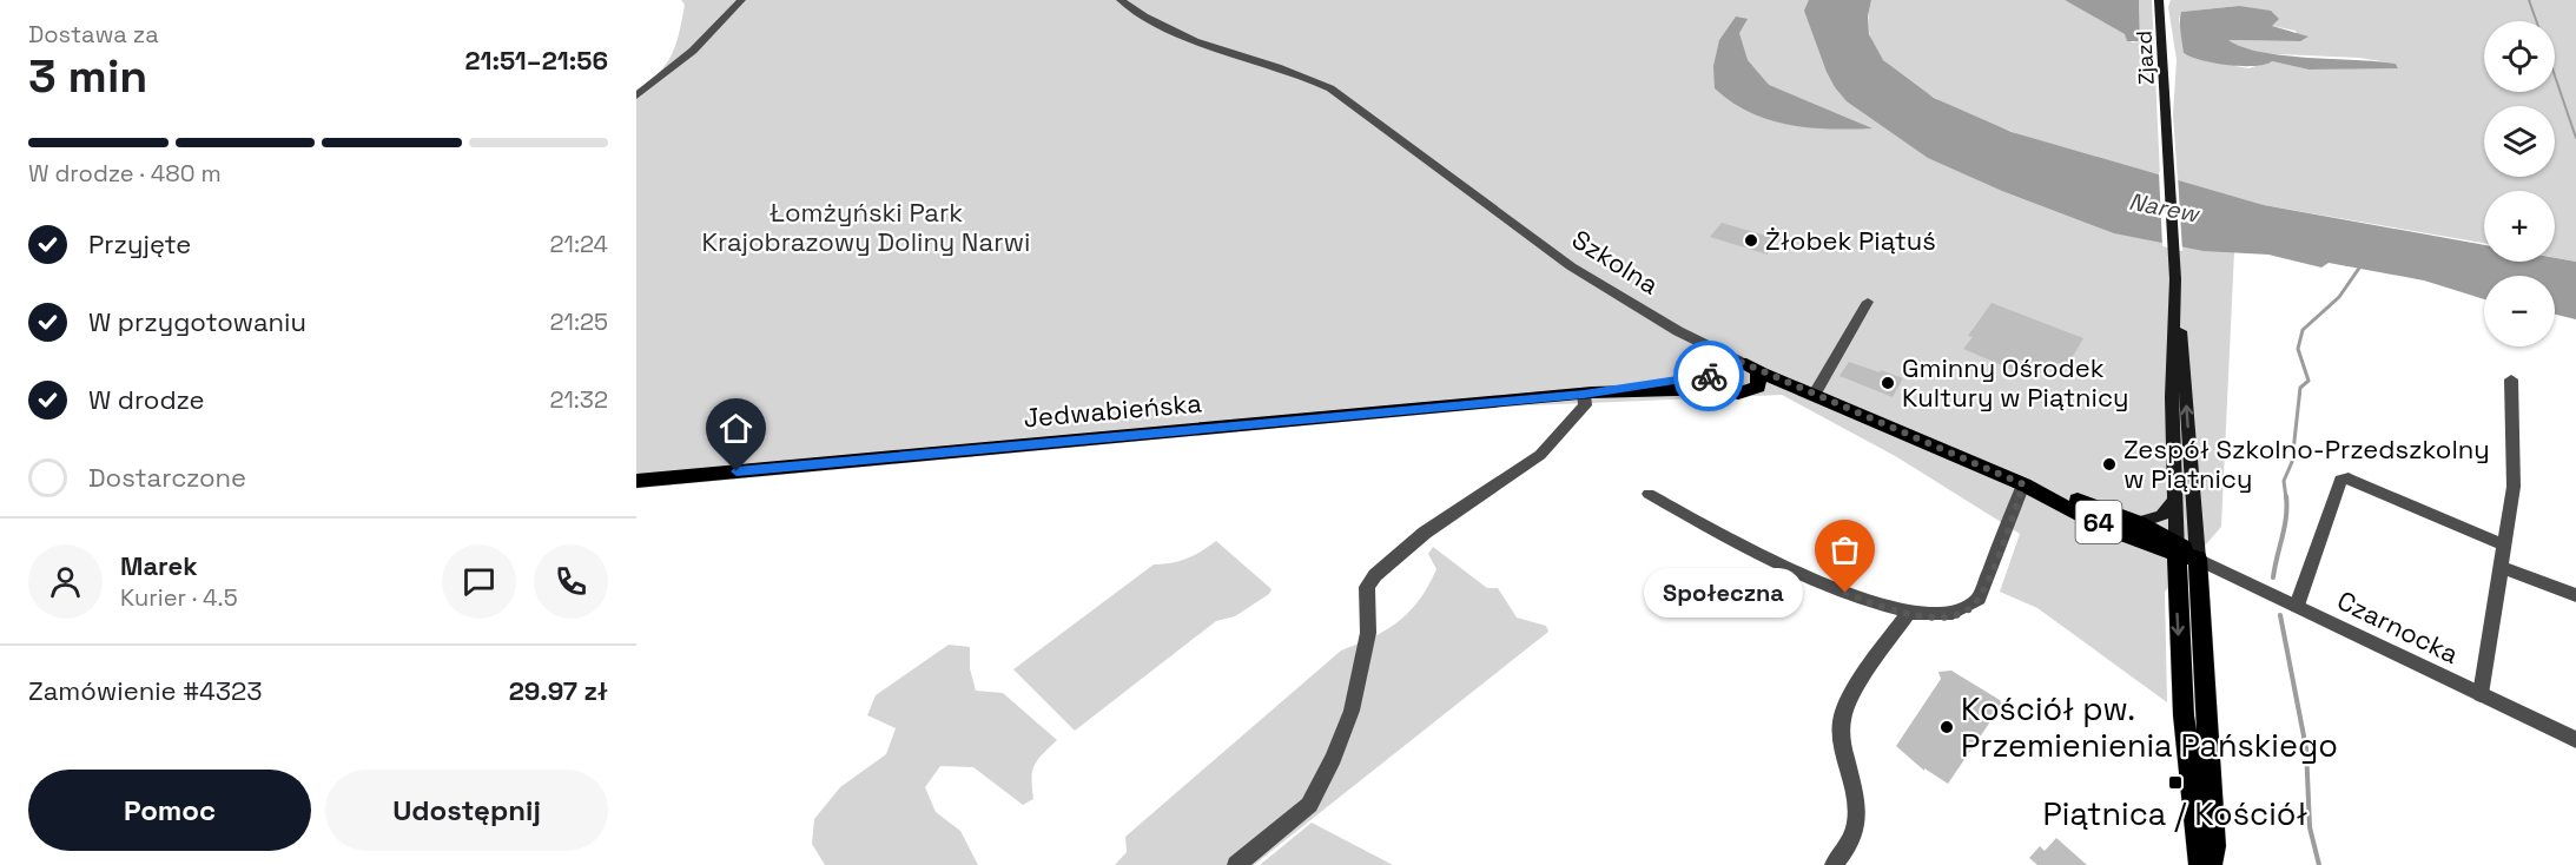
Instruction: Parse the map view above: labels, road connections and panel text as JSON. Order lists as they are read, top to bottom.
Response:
{
  "streets": {
    "main road": ["Zjazd", "Jedwabieńska", "64"],
    "street": ["Szkolna", "Czarnocka"]
  },
  "crossings": [
    ["Szkolna", "Jedwabieńska"],
    ["Szkolna", "64"],
    ["Jedwabieńska", "64"],
    ["64", "Czarnocka"]
  ],
  "water": ["Narew"],
  "parks": ["Łomżyński Park Krajobrazowy Doliny Narwi"],
  "places": {
    "other": [
      "Żłobek Piątuś",
      "Gminny Ośrodek Kultury w Piątnicy",
      "Zespół Szkolno-Przedszkolny w Piątnicy",
      "Społeczna",
      "Kościół pw. Przemienienia Pańskiego"
    ],
    "transit": ["Piątnica / Kościół"]
  },
  "page": {
    "heading": ["3 min", "Dostawa za", "21:51–21:56"],
    "panel": [
      "Marek",
      "Kurier · 4.5",
      "Zamówienie #4323",
      "29.97 zł"
    ],
    "map_buttons": ["+", "−"],
    "bar": "W drodze · 480 m",
    "list": [
      ["Przyjęte", "21:24"],
      ["W przygotowaniu", "21:25"],
      ["W drodze", "21:32"],
      "Dostarczone"
    ],
    "bubble": "Społeczna",
    "buttons": ["Pomoc", "Udostępnij"]
  }
}
